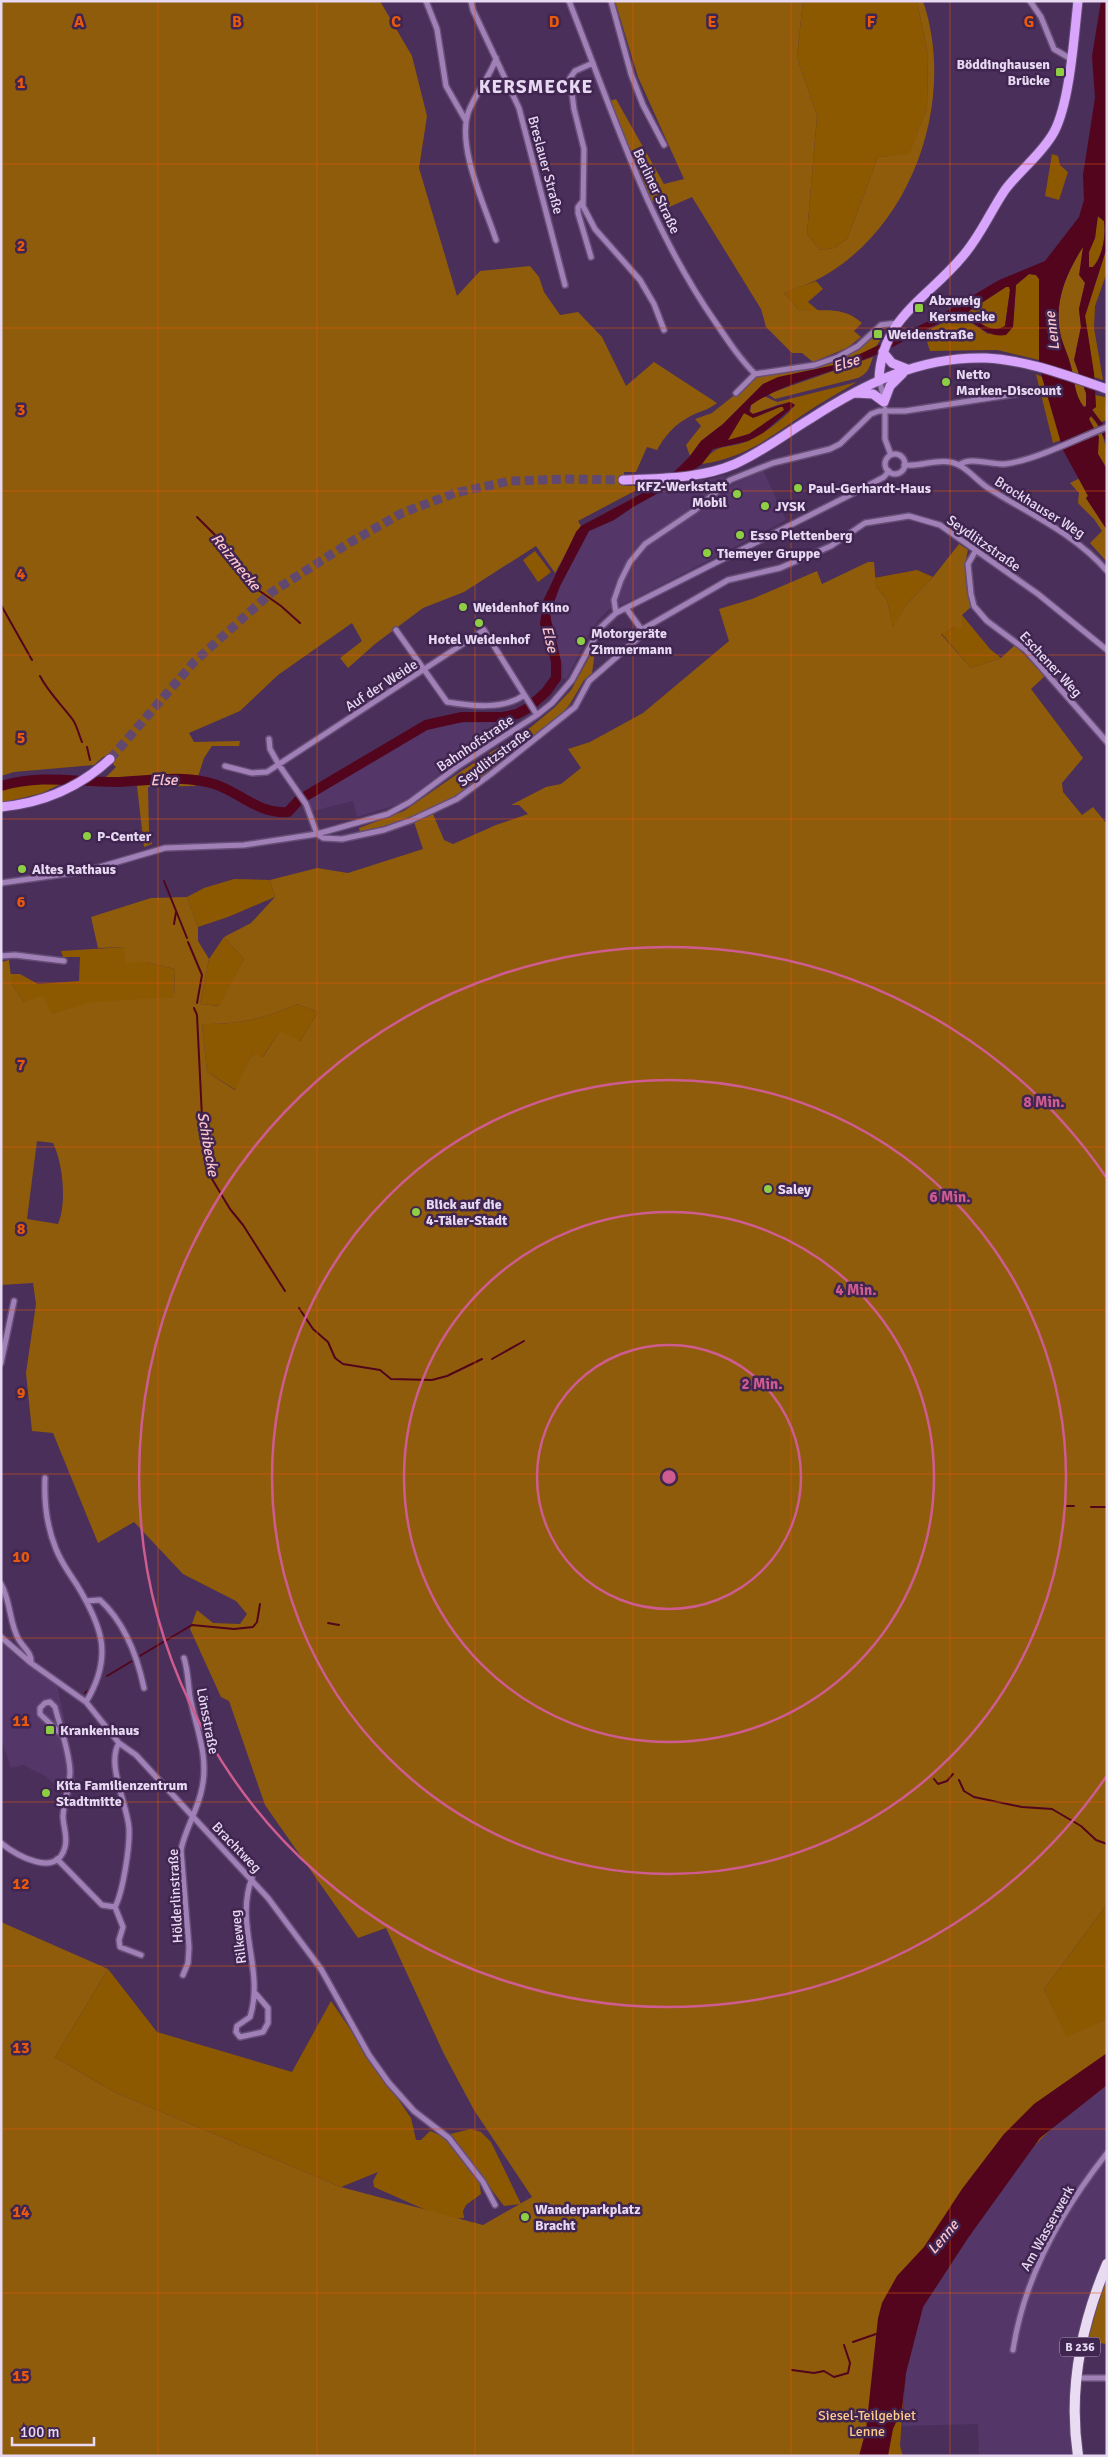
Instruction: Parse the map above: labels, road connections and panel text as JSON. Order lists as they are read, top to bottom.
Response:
{
  "streets": {
    "main road": ["B 236"],
    "street": [
      "Breslauer Straße",
      "Berliner Straße",
      "Brockhauser Weg",
      "Seydlitzstraße",
      "Eschener Weg",
      "Auf der Weide",
      "Bahnhofstraße",
      "Lönsstraße",
      "Brachtweg",
      "Hölderlinstraße",
      "Rilkeweg",
      "Am Wasserwerk"
    ]
  },
  "crossings": [
    ["Seydlitzstraße", "Eschener Weg"],
    ["Seydlitzstraße", "Bahnhofstraße"],
    ["Auf der Weide", "Bahnhofstraße"],
    ["Lönsstraße", "Brachtweg"],
    ["Lönsstraße", "Hölderlinstraße"],
    ["Brachtweg", "Hölderlinstraße"],
    ["Brachtweg", "Rilkeweg"]
  ],
  "districts": ["KERSMECKE"],
  "water": [
    "Lenne",
    "Else",
    "Reizmecke",
    "Schibecke"
  ],
  "parks": ["Siesel-Teilgebiet Lenne"],
  "places": {
    "transit": [
      "Böddinghausen Brücke",
      "Abzweig Kersmecke",
      "Weidenstraße",
      "Krankenhaus"
    ],
    "other": [
      "Netto Marken-Discount",
      "Paul-Gerhardt-Haus",
      "KFZ-Werkstatt Mobil",
      "JYSK",
      "Esso Plettenberg",
      "Tiemeyer Gruppe",
      "Weidenhof Kino",
      "Hotel Weidenhof",
      "Motorgeräte Zimmermann",
      "P-Center",
      "Altes Rathaus",
      "Saley",
      "Blick auf die 4-Täler-Stadt",
      "Kita Familienzentrum Stadtmitte",
      "Wanderparkplatz Bracht"
    ]
  },
  "scale_bar": "100 m",
  "grid": {
    "columns": [
      "A",
      "B",
      "C",
      "D",
      "E",
      "F",
      "G"
    ],
    "rows": [
      "1",
      "2",
      "3",
      "4",
      "5",
      "6",
      "7",
      "8",
      "9",
      "10",
      "11",
      "12",
      "13",
      "14",
      "15"
    ]
  },
  "rings": [
    "8 Min.",
    "6 Min.",
    "4 Min.",
    "2 Min."
  ]
}
